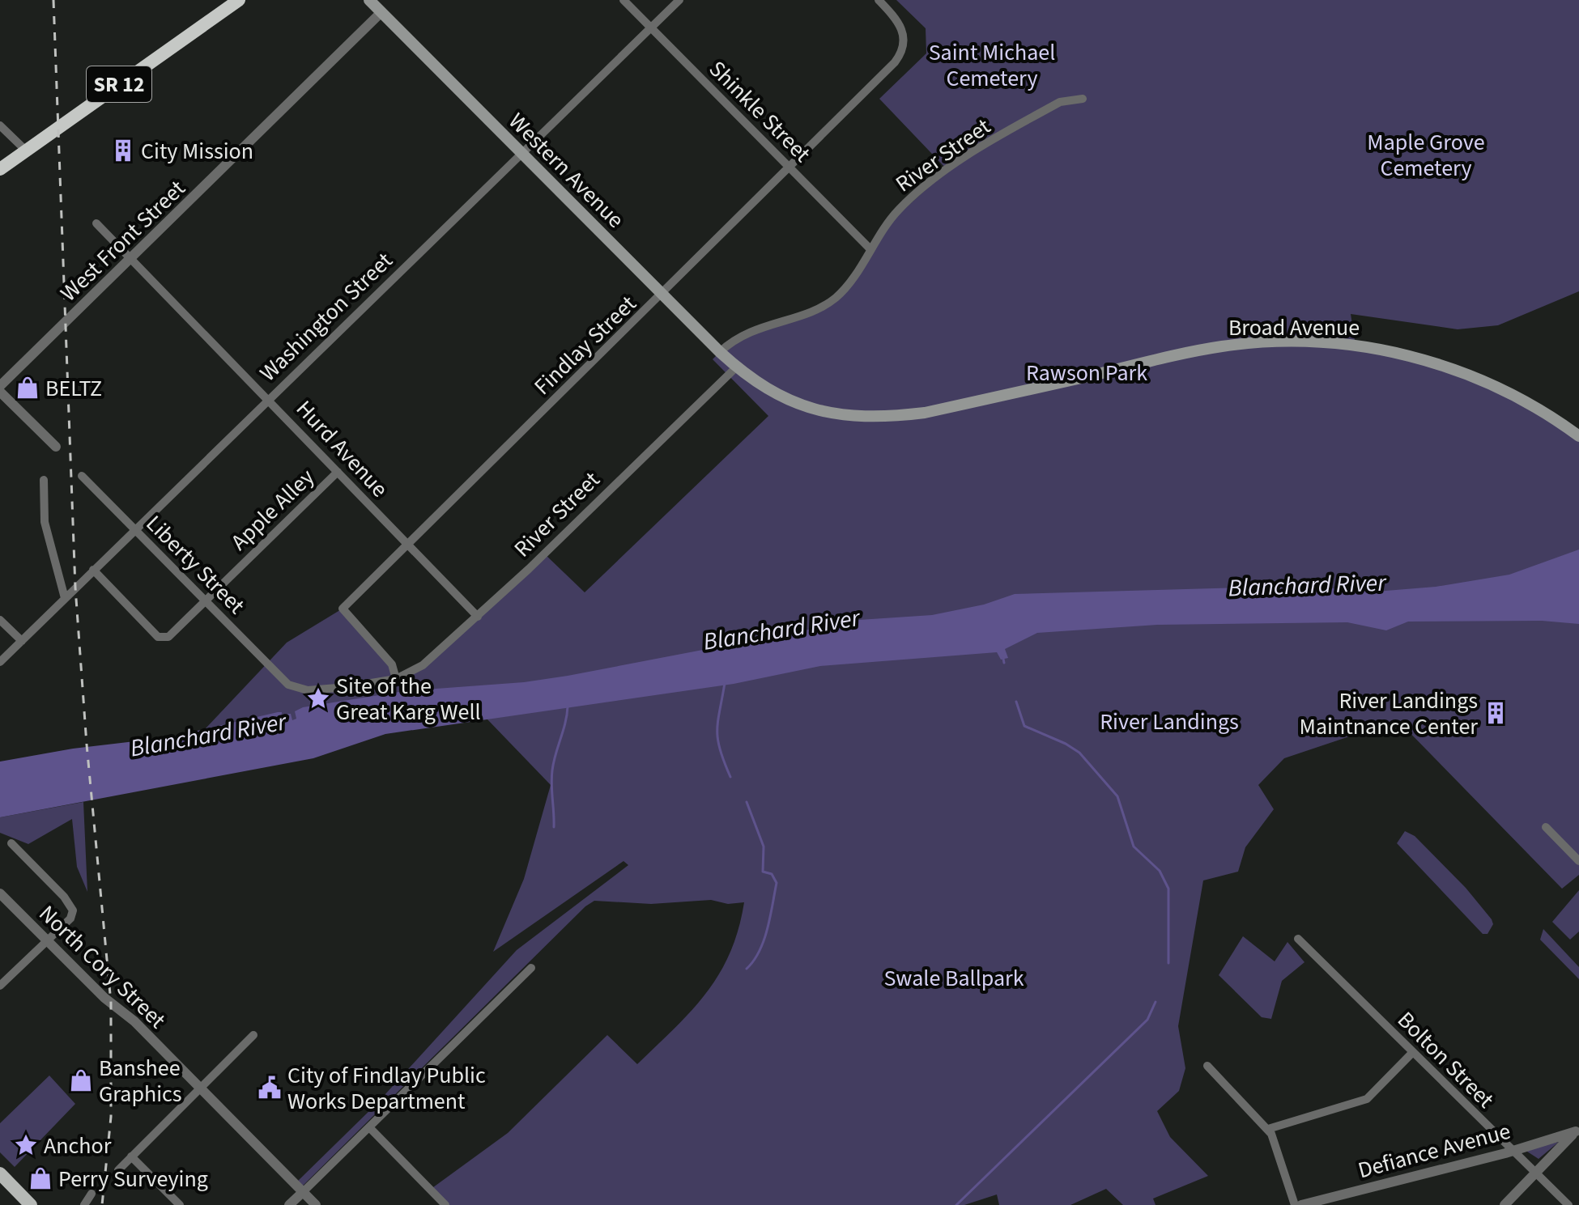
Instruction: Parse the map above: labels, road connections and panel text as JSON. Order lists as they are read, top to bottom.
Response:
{
  "streets": {
    "highway": ["SR 12"],
    "main road": ["Western Avenue", "Broad Avenue"],
    "street": [
      "Shinkle Street",
      "River Street",
      "West Front Street",
      "Washington Street",
      "Findlay Street",
      "Hurd Avenue",
      "Apple Alley",
      "Liberty Street",
      "North Cory Street",
      "Bolton Street",
      "Defiance Avenue"
    ]
  },
  "crossings": [
    ["Shinkle Street", "River Street"],
    ["Shinkle Street", "Washington Street"],
    ["Shinkle Street", "Findlay Street"],
    ["River Street", "Western Avenue"],
    ["River Street", "Broad Avenue"],
    ["River Street", "Findlay Street"],
    ["River Street", "Hurd Avenue"],
    ["River Street", "Liberty Street"],
    ["Western Avenue", "West Front Street"],
    ["Western Avenue", "Washington Street"],
    ["Western Avenue", "Broad Avenue"],
    ["Western Avenue", "Findlay Street"],
    ["West Front Street", "Hurd Avenue"],
    ["Washington Street", "Hurd Avenue"],
    ["Washington Street", "Apple Alley"],
    ["Washington Street", "Liberty Street"],
    ["Findlay Street", "Hurd Avenue"],
    ["Findlay Street", "Liberty Street"],
    ["Hurd Avenue", "Apple Alley"],
    ["Apple Alley", "Liberty Street"],
    ["Bolton Street", "Defiance Avenue"]
  ],
  "water": ["Blanchard River"],
  "parks": [
    "Saint Michael Cemetery",
    "Maple Grove Cemetery",
    "Rawson Park",
    "River Landings",
    "Swale Ballpark"
  ],
  "places": {
    "building": ["City Mission", "River Landings Maintnance Center"],
    "shop": ["BELTZ", "Banshee Graphics", "Perry Surveying"],
    "place": ["Site of the Great Karg Well", "Anchor"],
    "public building": ["City of Findlay Public Works Department"]
  }
}
